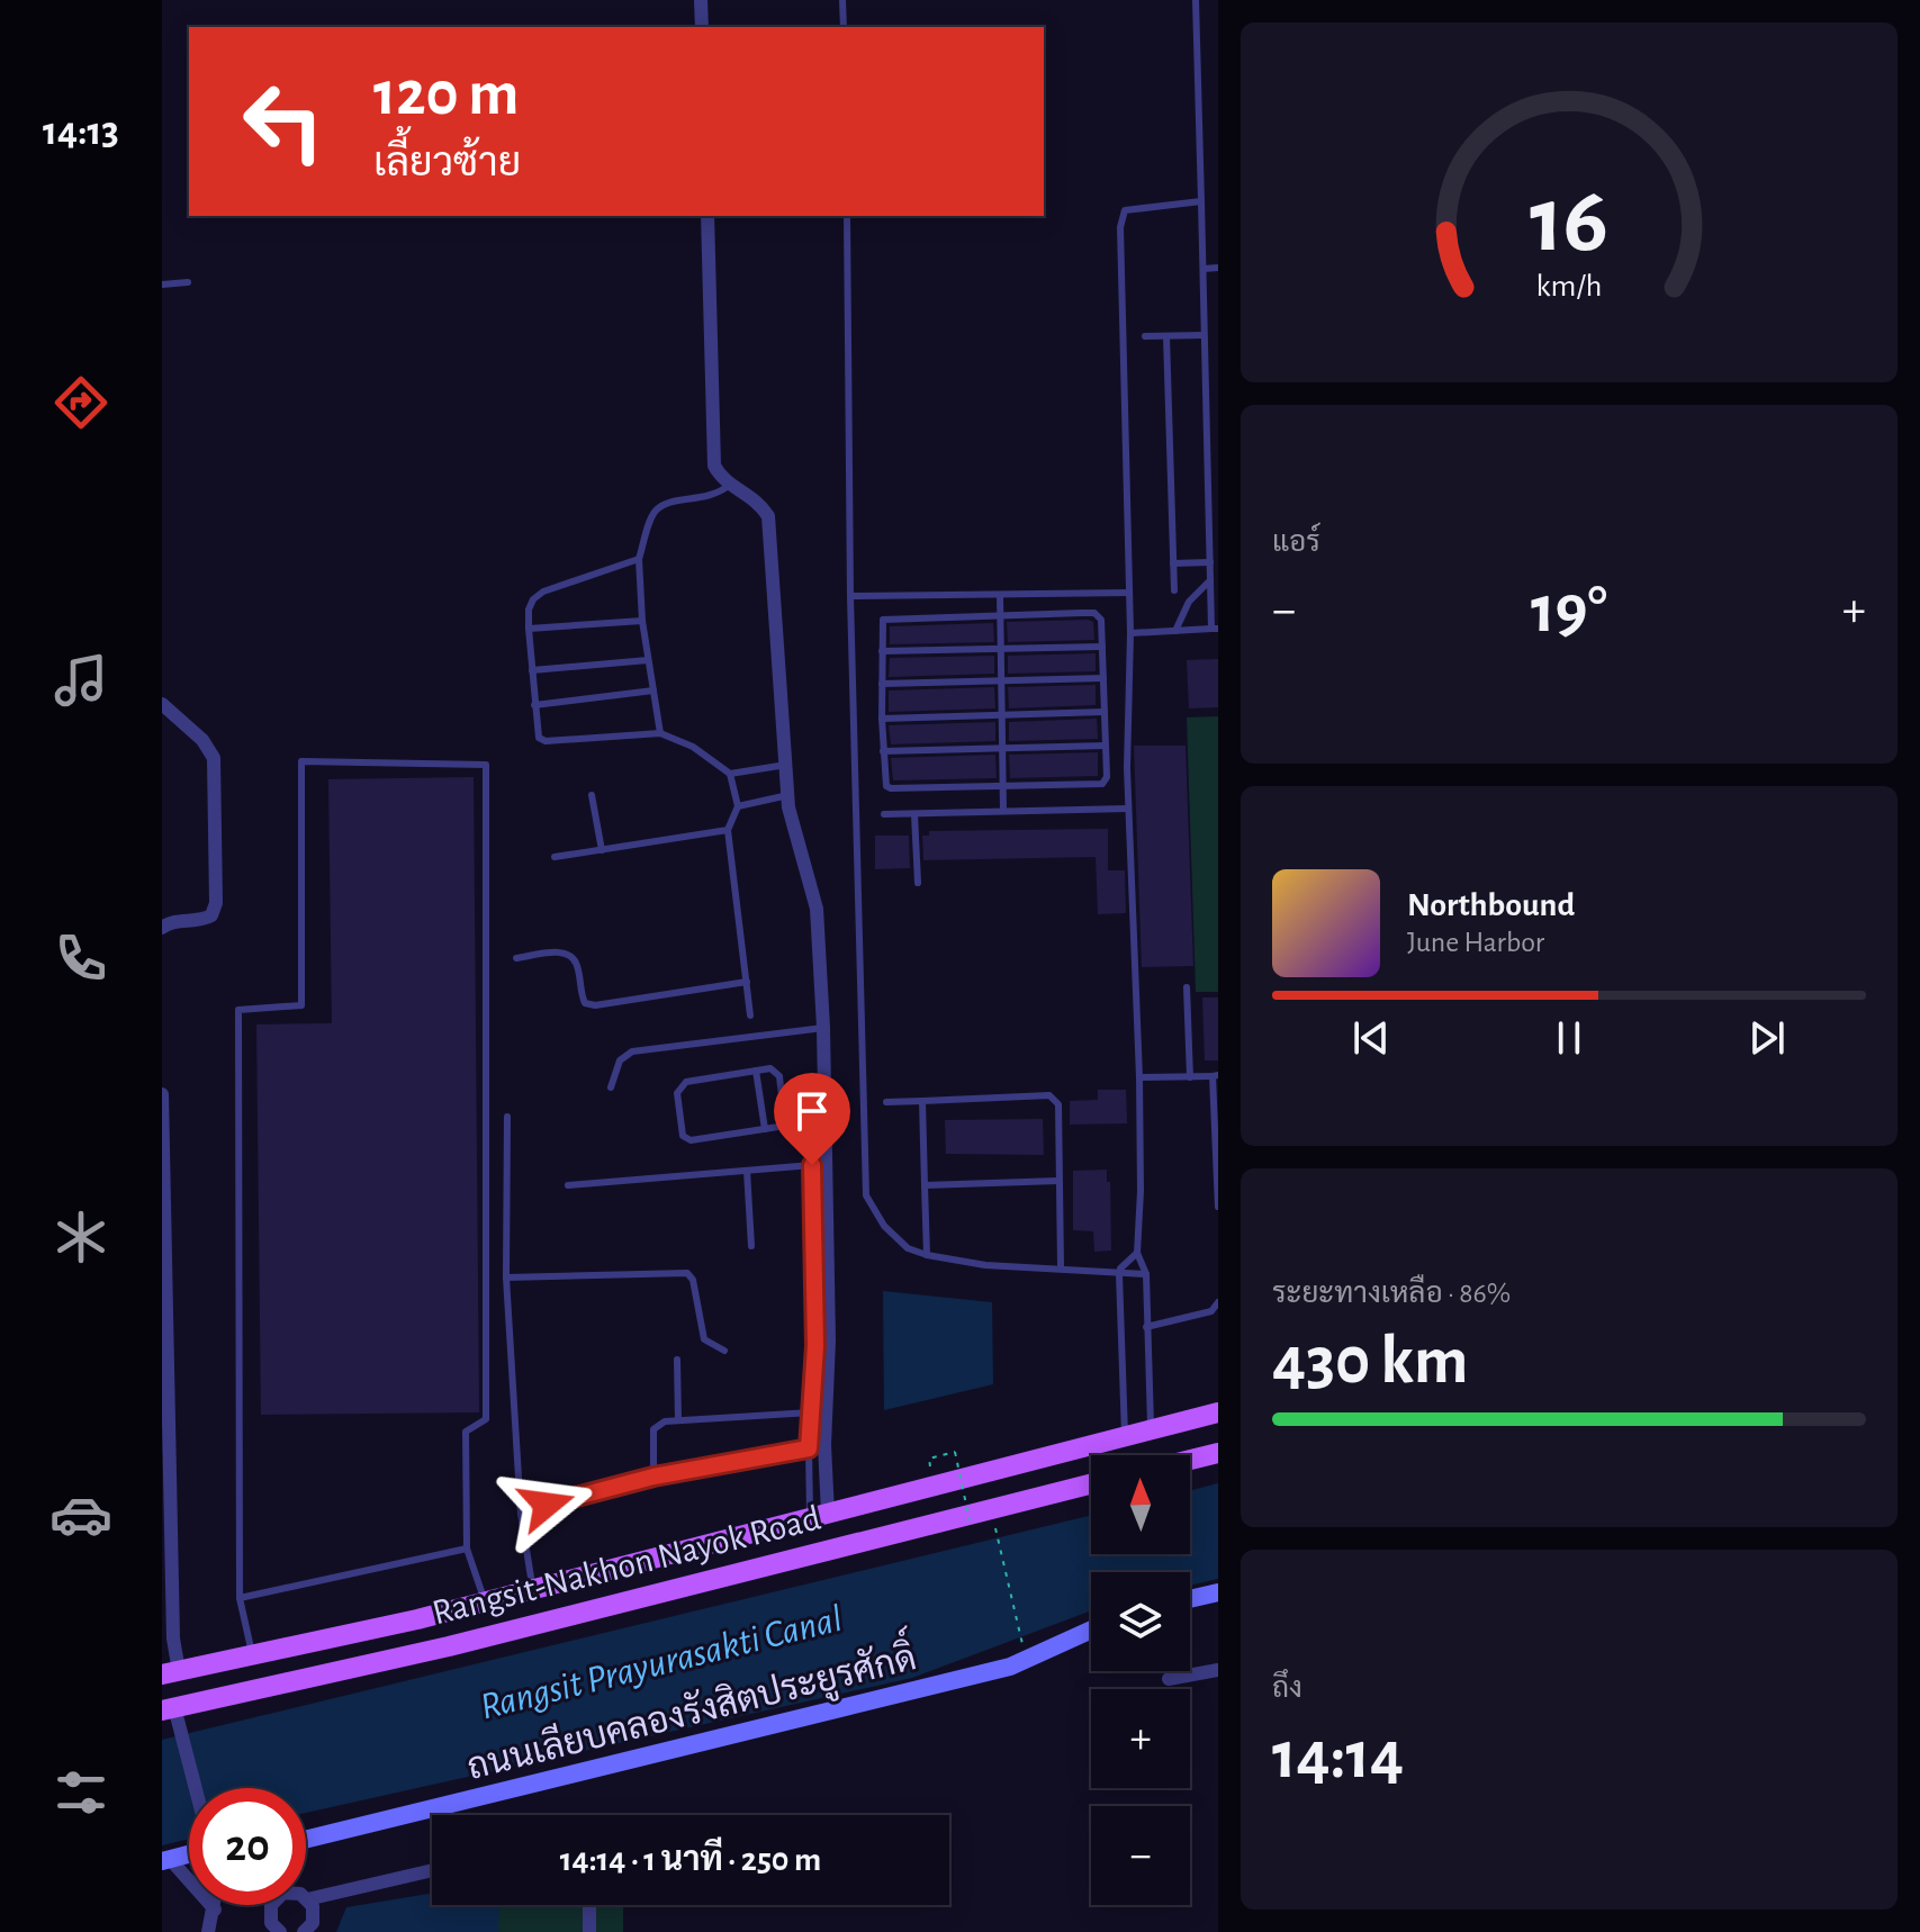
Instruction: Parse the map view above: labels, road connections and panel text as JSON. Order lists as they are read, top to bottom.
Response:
{
  "streets": {
    "main road": ["Rangsit-Nakhon Nayok Road"],
    "street": ["ถนนเลียบคลองรังสิตประยูรศักดิ์"]
  },
  "water": ["Rangsit Prayurasakti Canal"],
  "north": "top",
  "page": {
    "tabs": "14:13",
    "turn": ["120 m", "เลี้ยวซ้าย"],
    "tile": [
      "แอร์",
      ["ระยะทางเหลือ · 86%", "430 km"],
      ["ถึง", "14:14"]
    ],
    "heat": ["−", "19°", "+"],
    "song": ["Northbound", "June Harbor"],
    "map_buttons": ["+", "−"],
    "limit": "20",
    "trip": "14:14 · 1 นาที · 250 m",
    "gauge": ["16", "km/h"]
  }
}
